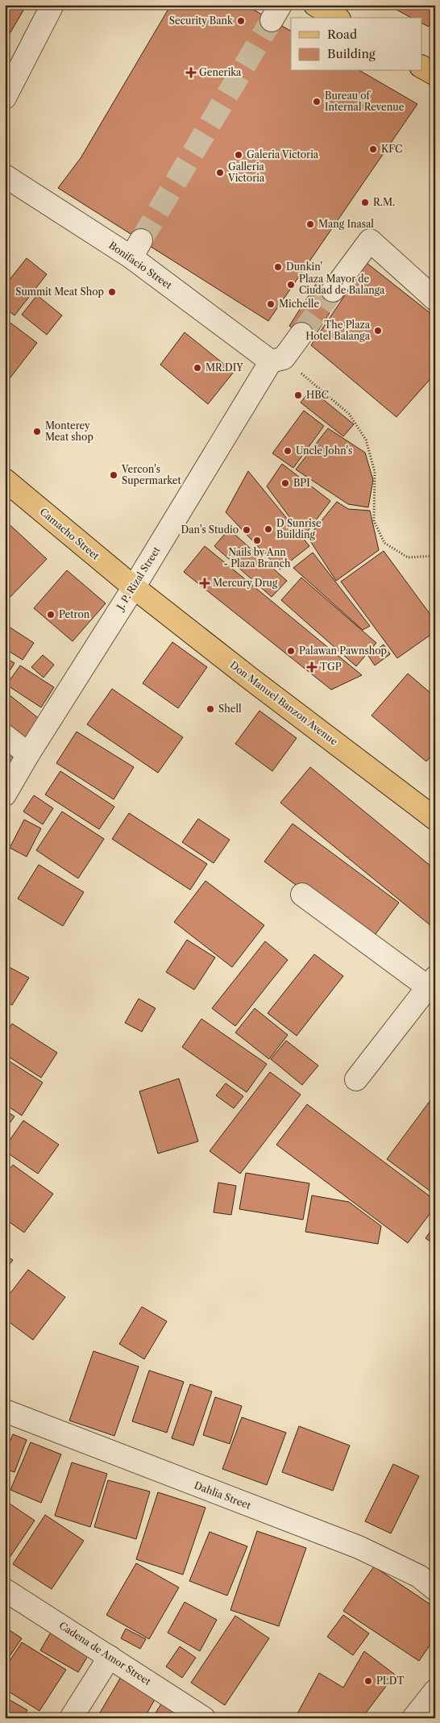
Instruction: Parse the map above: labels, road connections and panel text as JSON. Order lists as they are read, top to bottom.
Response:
{
  "streets": {
    "main road": ["Camacho Street", "Don Manuel Banzon Avenue"],
    "street": [
      "Bonifacio Street",
      "J. P. Rizal Street",
      "Dahlia Street",
      "Cadena de Amor Street"
    ]
  },
  "crossings": [
    ["Bonifacio Street", "J. P. Rizal Street"],
    ["Camacho Street", "J. P. Rizal Street"],
    ["Camacho Street", "Don Manuel Banzon Avenue"],
    ["J. P. Rizal Street", "Don Manuel Banzon Avenue"]
  ],
  "places": {
    "other": [
      "Security Bank",
      "Bureau of Internal Revenue",
      "KFC",
      "Galeria Victoria",
      "Galleria Victoria",
      "R.M.",
      "Mang Inasal",
      "Dunkin'",
      "Plaza Mayor de Ciudad de Balanga",
      "Summit Meat Shop",
      "Michelle",
      "The Plaza Hotel Balanga",
      "MR.DIY",
      "HBC",
      "Monterey Meat shop",
      "Uncle John's",
      "Vercon's Supermarket",
      "BPI",
      "D Sunrise Building",
      "Dan's Studio",
      "Nails by Ann - Plaza Branch",
      "Petron",
      "Palawan Pawnshop",
      "Shell",
      "PLDT"
    ],
    "health": ["Generika", "Mercury Drug", "TGP"]
  },
  "legend": ["Road", "Building"]
}
